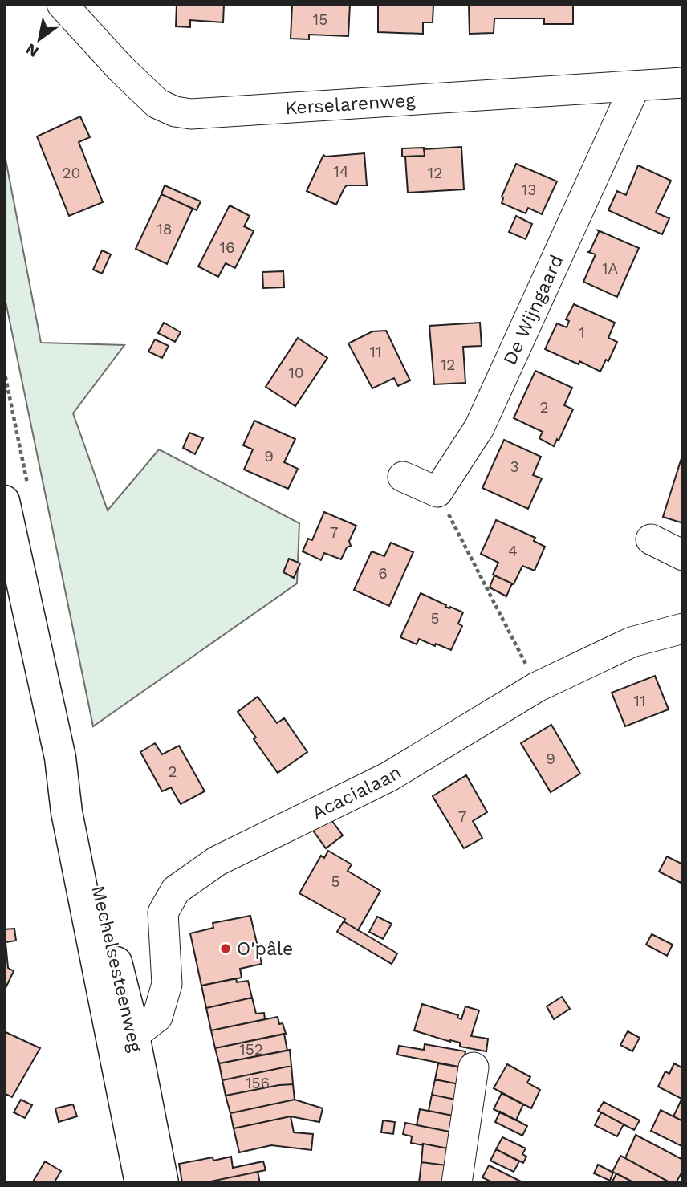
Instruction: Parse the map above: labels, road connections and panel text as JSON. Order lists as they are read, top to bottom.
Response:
{
  "streets": {
    "main road": ["Mechelsesteenweg"],
    "street": ["Kerselarenweg", "De Wijngaard", "Acacialaan"]
  },
  "crossings": [
    ["Kerselarenweg", "De Wijngaard"],
    ["Acacialaan", "Mechelsesteenweg"]
  ],
  "places": ["O'pâle"],
  "house_numbers": [
    "15",
    "14",
    "20",
    "12",
    "13",
    "18",
    "16",
    "1A",
    "1",
    "11",
    "12",
    "10",
    "2",
    "9",
    "3",
    "7",
    "4",
    "6",
    "5",
    "11",
    "9",
    "2",
    "7",
    "5",
    "152",
    "156"
  ],
  "north": "bottom left"
}
